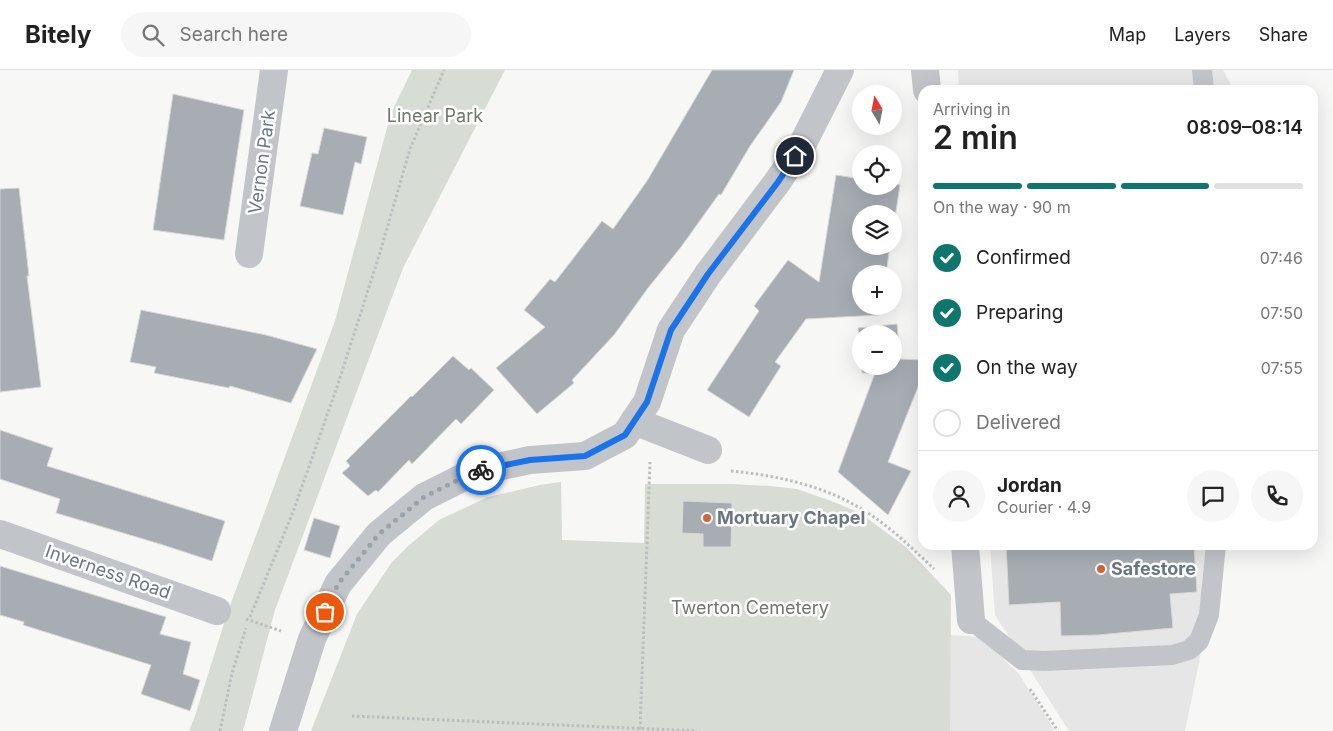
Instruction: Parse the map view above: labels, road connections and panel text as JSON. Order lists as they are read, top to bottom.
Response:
{
  "streets": {
    "street": ["Vernon Park", "Inverness Road"]
  },
  "parks": ["Linear Park", "Twerton Cemetery"],
  "places": ["Mortuary Chapel", "Safestore"],
  "north": "top",
  "page": {
    "header": "Bitely",
    "search": "Search here",
    "nav": ["Map", "Layers", "Share"],
    "map_buttons": ["+", "−"],
    "heading": ["2 min", "Arriving in", "08:09–08:14"],
    "panel": ["Jordan", "Courier · 4.9"],
    "bar": "On the way · 90 m",
    "list": [
      ["Confirmed", "07:46"],
      ["Preparing", "07:50"],
      ["On the way", "07:55"],
      "Delivered"
    ]
  }
}
